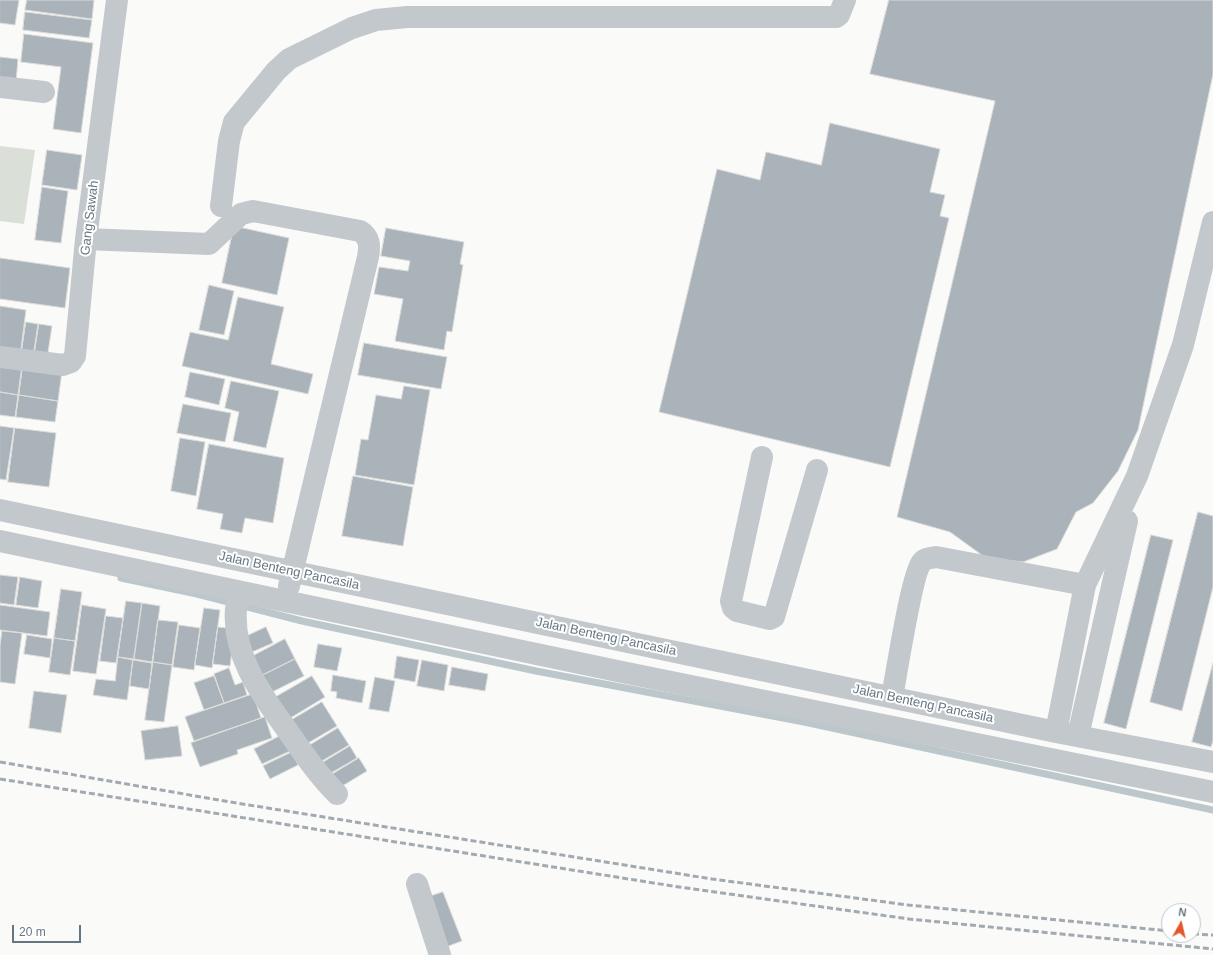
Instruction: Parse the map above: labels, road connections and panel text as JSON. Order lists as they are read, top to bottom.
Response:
{
  "streets": {
    "street": ["Gang Sawah", "Jalan Benteng Pancasila"]
  },
  "scale_bar": "20 m",
  "north": "top"
}
